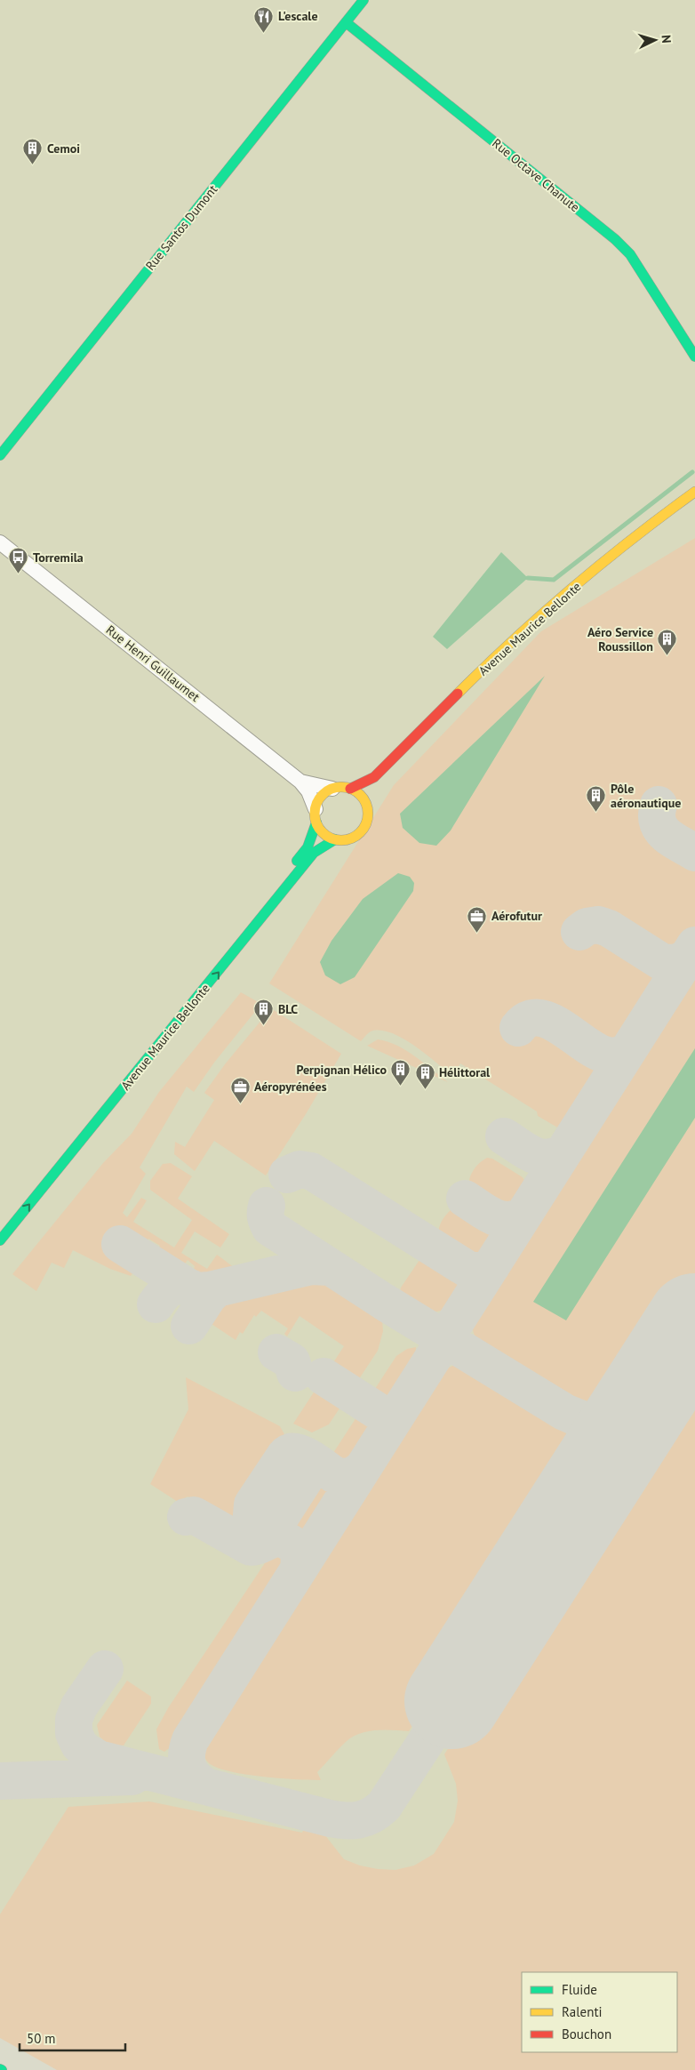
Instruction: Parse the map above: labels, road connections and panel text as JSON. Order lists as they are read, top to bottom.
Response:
{
  "streets": {
    "street": [
      "Rue Octave Chanute",
      "Rue Santos Dumont",
      "Avenue Maurice Bellonte",
      "Rue Henri Guillaumet"
    ]
  },
  "crossings": [
    ["Rue Octave Chanute", "Rue Santos Dumont"],
    ["Avenue Maurice Bellonte", "Rue Henri Guillaumet"]
  ],
  "places": {
    "restaurant": ["L'escale"],
    "building": [
      "Cemoi",
      "Aéro Service Roussillon",
      "Pôle aéronautique",
      "BLC",
      "Perpignan Hélico",
      "Hélittoral"
    ],
    "bus stop": ["Torremila"],
    "office": ["Aérofutur", "Aéropyrénées"]
  },
  "legend": ["Fluide", "Ralenti", "Bouchon"],
  "scale_bar": "50 m",
  "north": "right"
}
